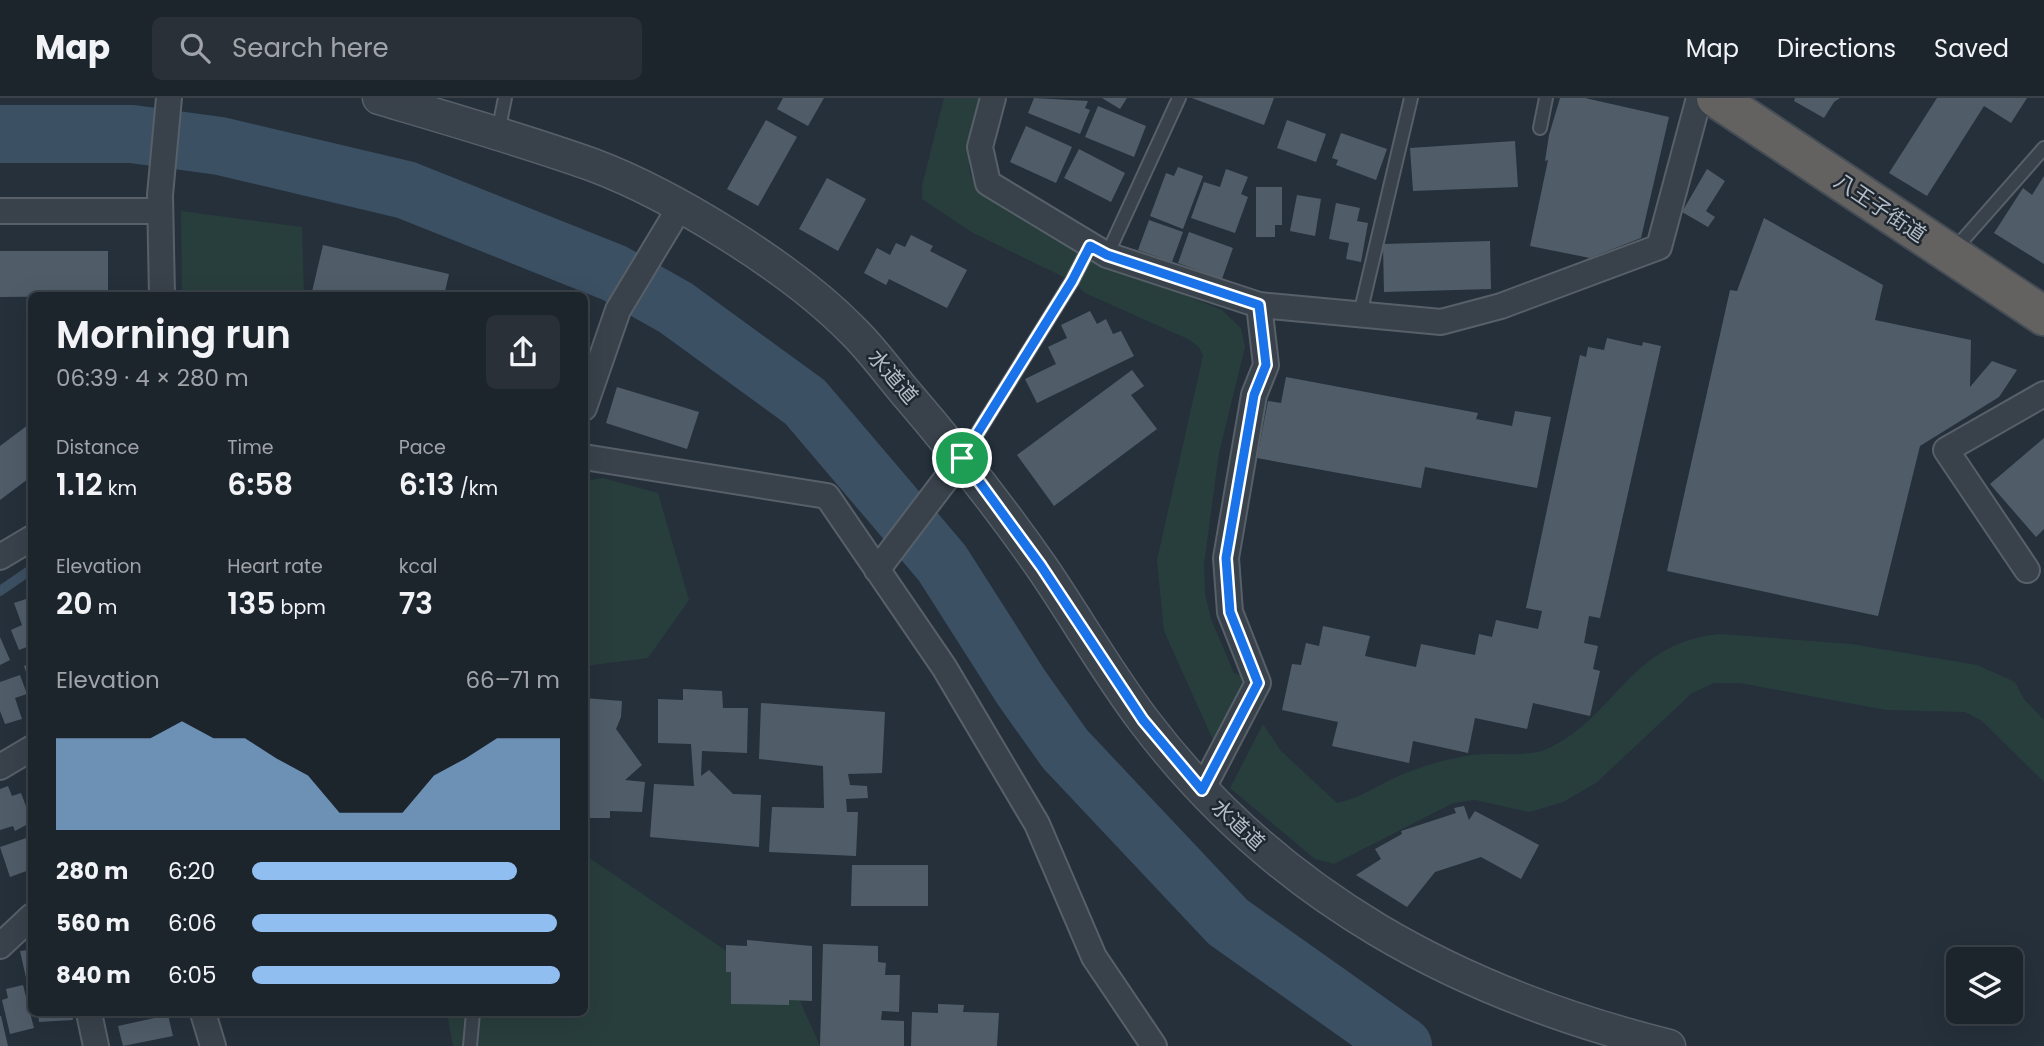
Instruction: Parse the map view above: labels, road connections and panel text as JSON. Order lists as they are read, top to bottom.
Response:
{
  "streets": {
    "highway": ["八王子街道"],
    "street": ["水道道"]
  },
  "page": {
    "header": "Map",
    "search": "Search here",
    "nav": ["Map", "Directions", "Saved"],
    "heading": ["Morning run", "06:39 · 4 × 280 m"],
    "stats": [
      ["Distance", "1.12 km"],
      ["Time", "6:58"],
      ["Pace", "6:13 /km"],
      ["Elevation", "20 m"],
      ["Heart rate", "135 bpm"],
      ["kcal", "73"]
    ],
    "chart": ["Elevation", "66–71 m"],
    "list": [
      {
        "name": "280 m",
        "note": "6:20"
      },
      {
        "name": "560 m",
        "note": "6:06"
      },
      {
        "name": "840 m",
        "note": "6:05"
      }
    ]
  }
}
